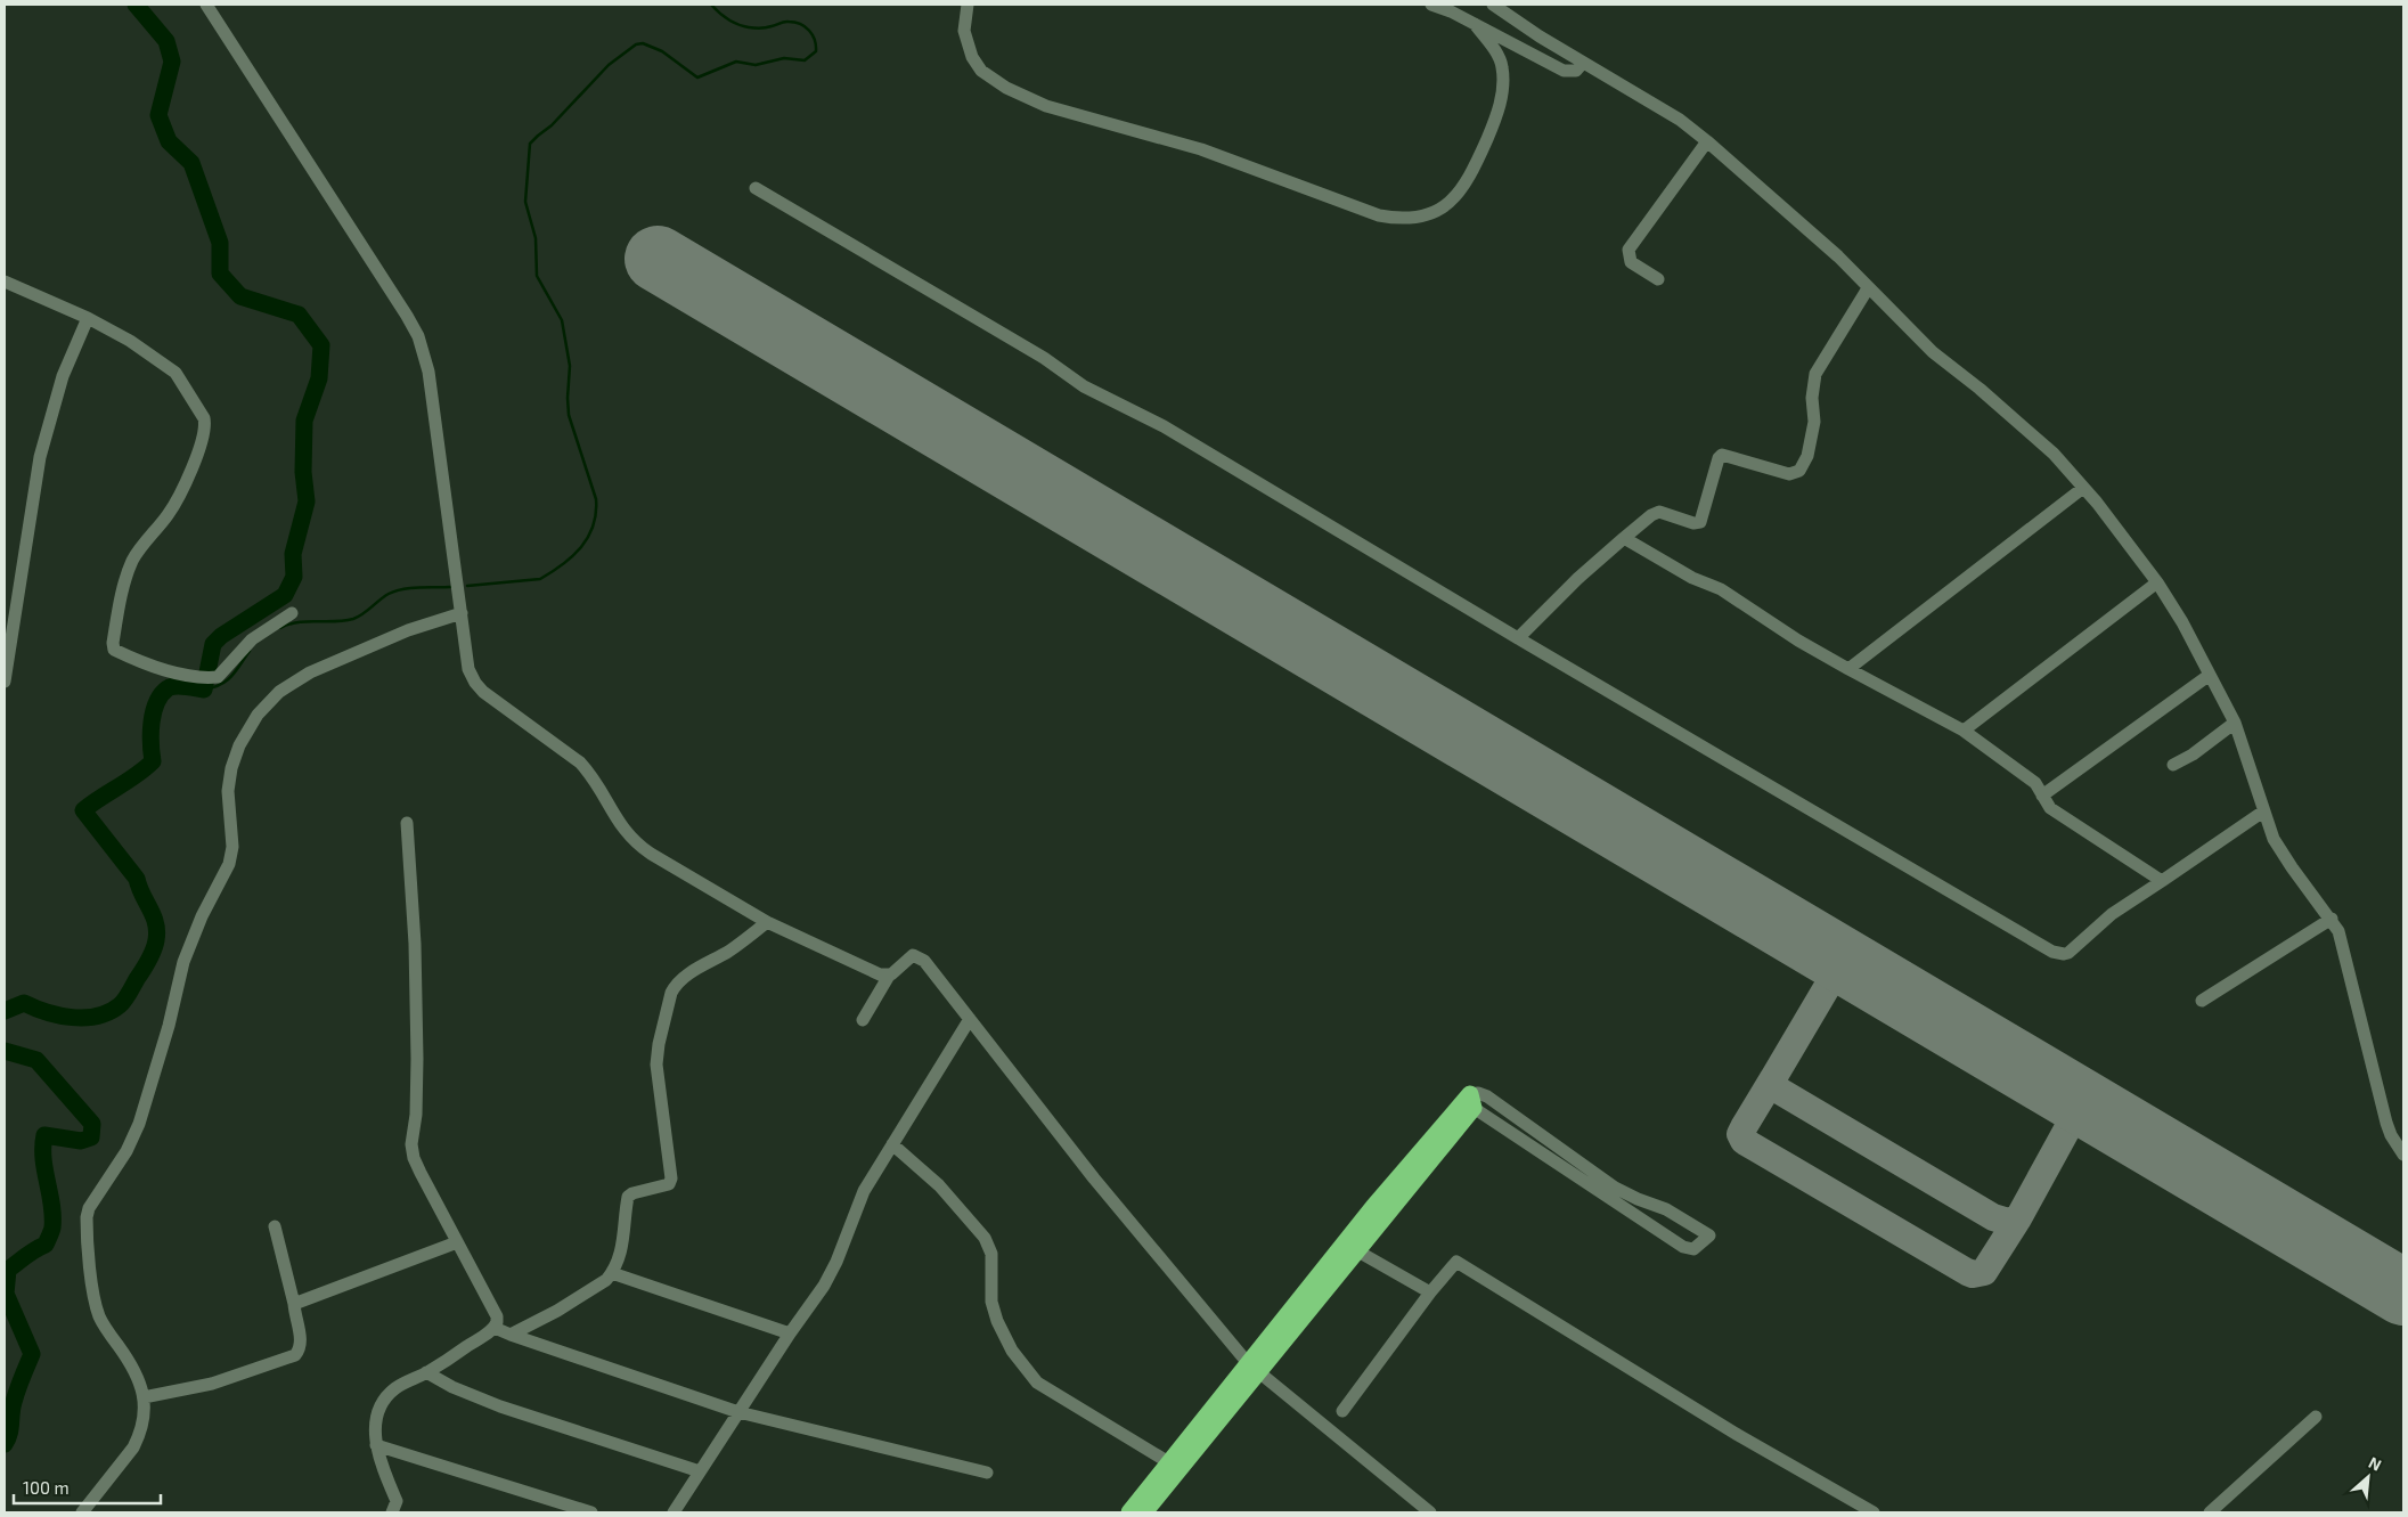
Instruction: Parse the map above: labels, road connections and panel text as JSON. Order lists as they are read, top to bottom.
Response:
{
  "scale_bar": "100 m",
  "north": "top right"
}
